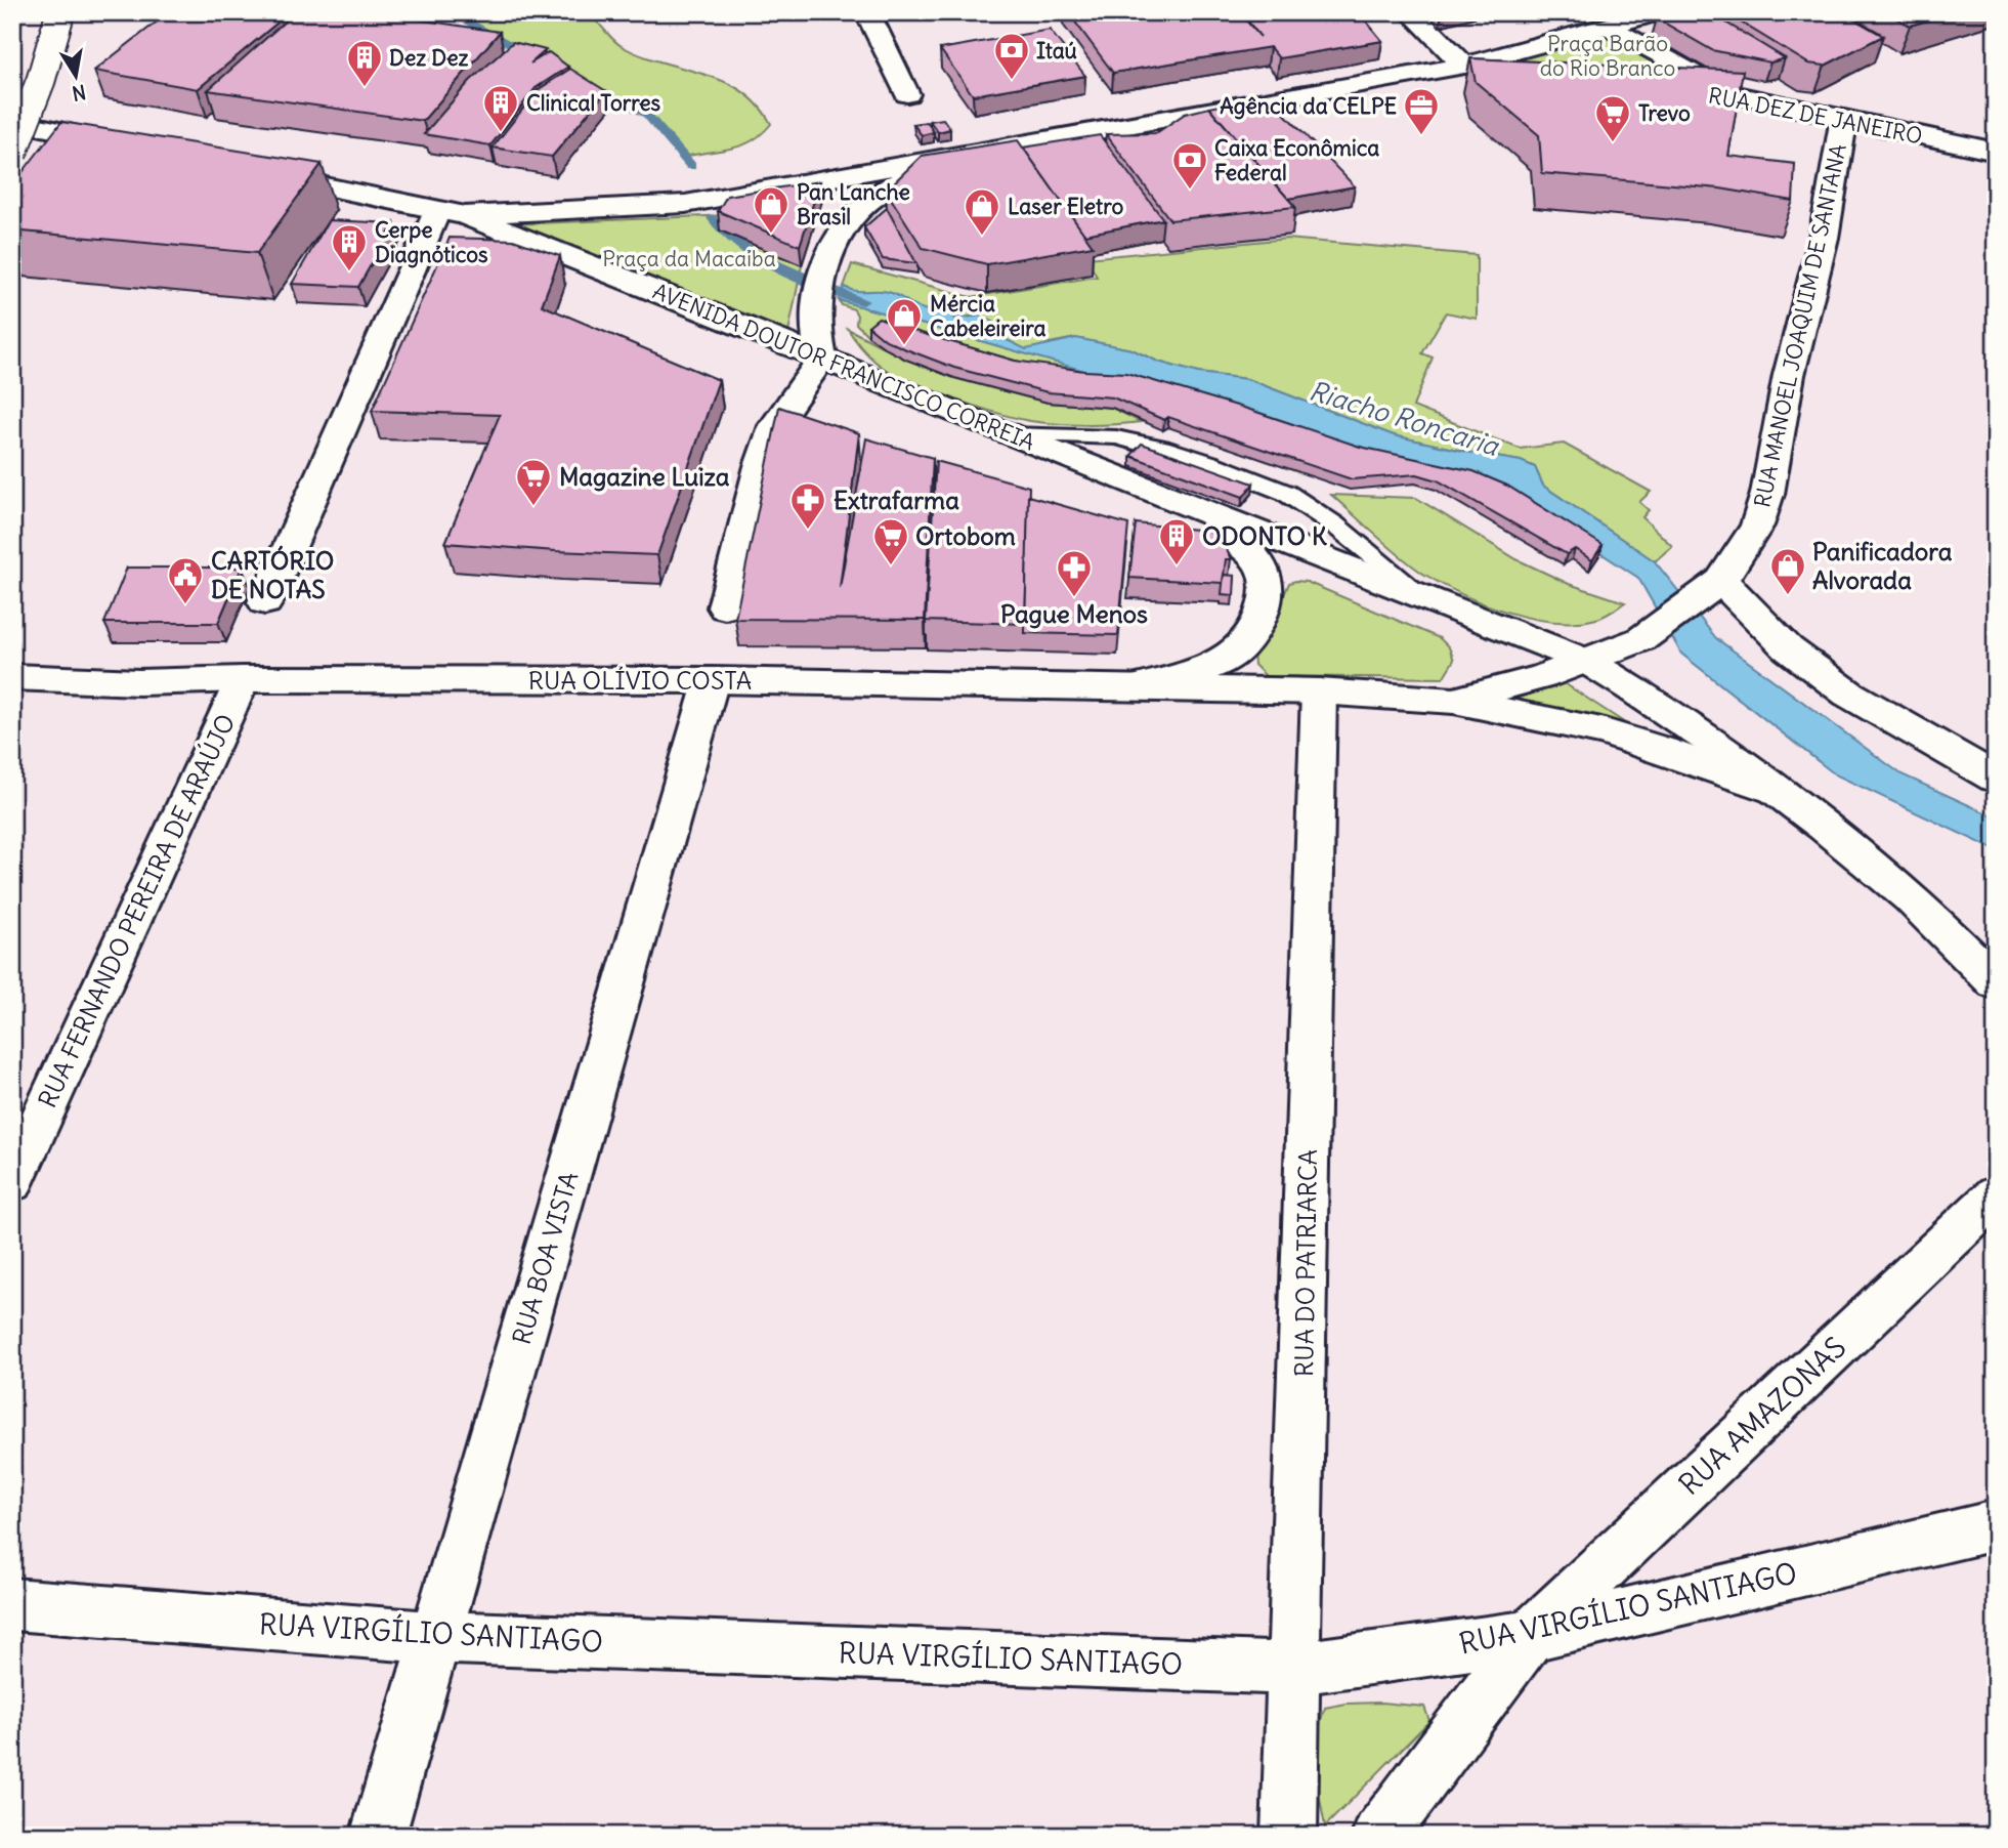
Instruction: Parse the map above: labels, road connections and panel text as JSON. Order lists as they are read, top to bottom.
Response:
{
  "streets": {
    "street": [
      "RUA DEZ DE JANEIRO",
      "RUA MANOEL JOAQUIM DE SANTANA",
      "AVENIDA DOUTOR FRANCISCO CORREIA",
      "RUA OLÍVIO COSTA",
      "RUA FERNANDO PEREIRA DE ARAÚJO",
      "RUA BOA VISTA",
      "RUA DO PATRIARCA",
      "RUA AMAZONAS",
      "RUA VIRGÍLIO SANTIAGO"
    ]
  },
  "crossings": [
    ["RUA DEZ DE JANEIRO", "RUA MANOEL JOAQUIM DE SANTANA"],
    ["RUA MANOEL JOAQUIM DE SANTANA", "AVENIDA DOUTOR FRANCISCO CORREIA"],
    ["RUA OLÍVIO COSTA", "RUA FERNANDO PEREIRA DE ARAÚJO"],
    ["RUA OLÍVIO COSTA", "RUA BOA VISTA"],
    ["RUA OLÍVIO COSTA", "RUA DO PATRIARCA"],
    ["RUA BOA VISTA", "RUA VIRGÍLIO SANTIAGO"],
    ["RUA DO PATRIARCA", "RUA VIRGÍLIO SANTIAGO"],
    ["RUA AMAZONAS", "RUA VIRGÍLIO SANTIAGO"]
  ],
  "water": ["Riacho Roncaria"],
  "parks": ["Praça Barão do Rio Branco", "Praça da Macaíba"],
  "places": {
    "bank": ["Itaú", "Caixa Econômica Federal"],
    "building": [
      "Dez Dez",
      "Clinical Torres",
      "Cerpe Diagnóticos",
      "ODONTO K"
    ],
    "office": ["Agência da CELPE"],
    "supermarket": ["Trevo", "Magazine Luiza", "Ortobom"],
    "shop": [
      "Pan Lanche Brasil",
      "Laser Eletro",
      "Mércia Cabeleireira",
      "Panificadora Alvorada"
    ],
    "pharmacy": ["Extrafarma", "Pague Menos"],
    "public building": ["CARTÓRIO DE NOTAS"]
  },
  "north": "bottom"
}
